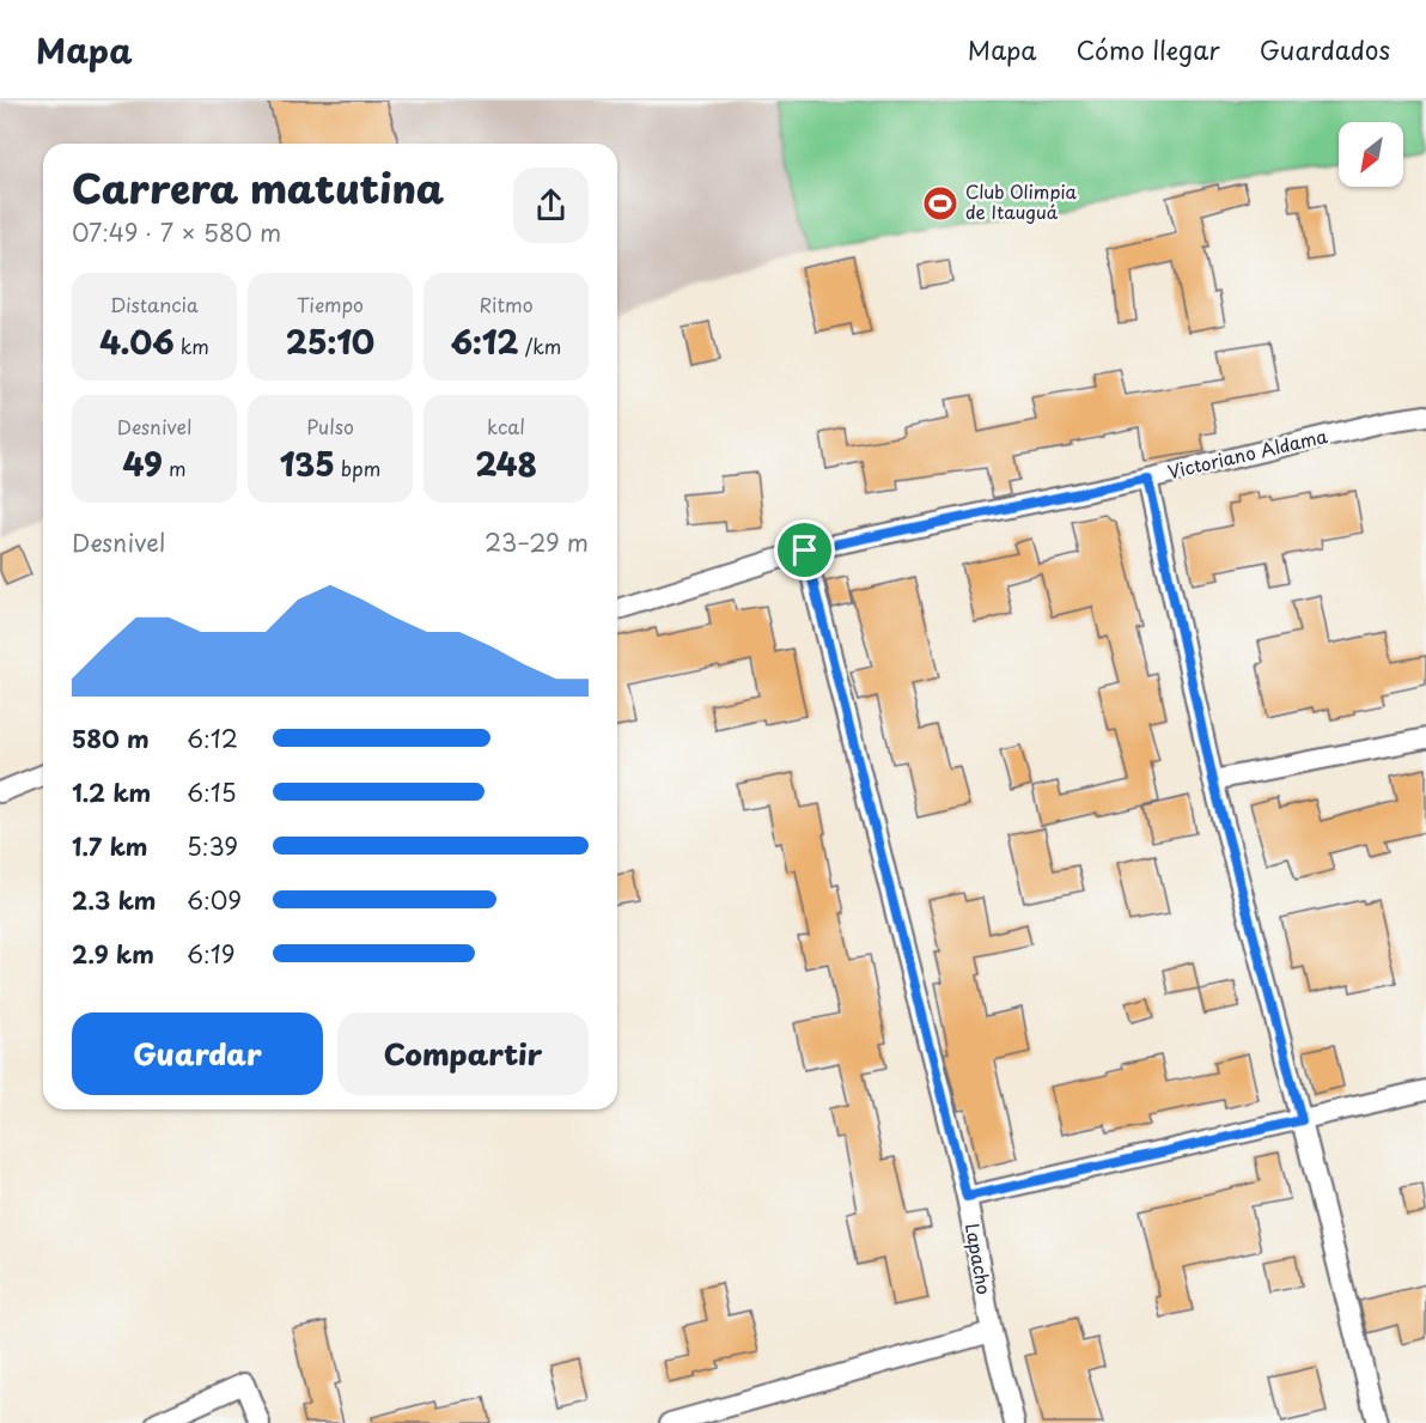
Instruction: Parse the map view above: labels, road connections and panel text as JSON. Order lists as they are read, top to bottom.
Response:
{
  "streets": {
    "street": ["Victoriano Aldama", "Lapacho"]
  },
  "crossings": [
    ["Victoriano Aldama", "Lapacho"]
  ],
  "places": {
    "sports": ["Club Olimpia de Itauguá"]
  },
  "north": "bottom left",
  "page": {
    "header": "Mapa",
    "nav": ["Mapa", "Cómo llegar", "Guardados"],
    "heading": ["Carrera matutina", "07:49 · 7 × 580 m"],
    "stats": [
      ["Distancia", "4.06 km"],
      ["Tiempo", "25:10"],
      ["Ritmo", "6:12 /km"],
      ["Desnivel", "49 m"],
      ["Pulso", "135 bpm"],
      ["kcal", "248"]
    ],
    "chart": ["Desnivel", "23–29 m"],
    "list": [
      {
        "name": "580 m",
        "note": "6:12"
      },
      {
        "name": "1.2 km",
        "note": "6:15"
      },
      {
        "name": "1.7 km",
        "note": "5:39"
      },
      {
        "name": "2.3 km",
        "note": "6:09"
      },
      {
        "name": "2.9 km",
        "note": "6:19"
      }
    ],
    "buttons": ["Guardar", "Compartir"]
  }
}
